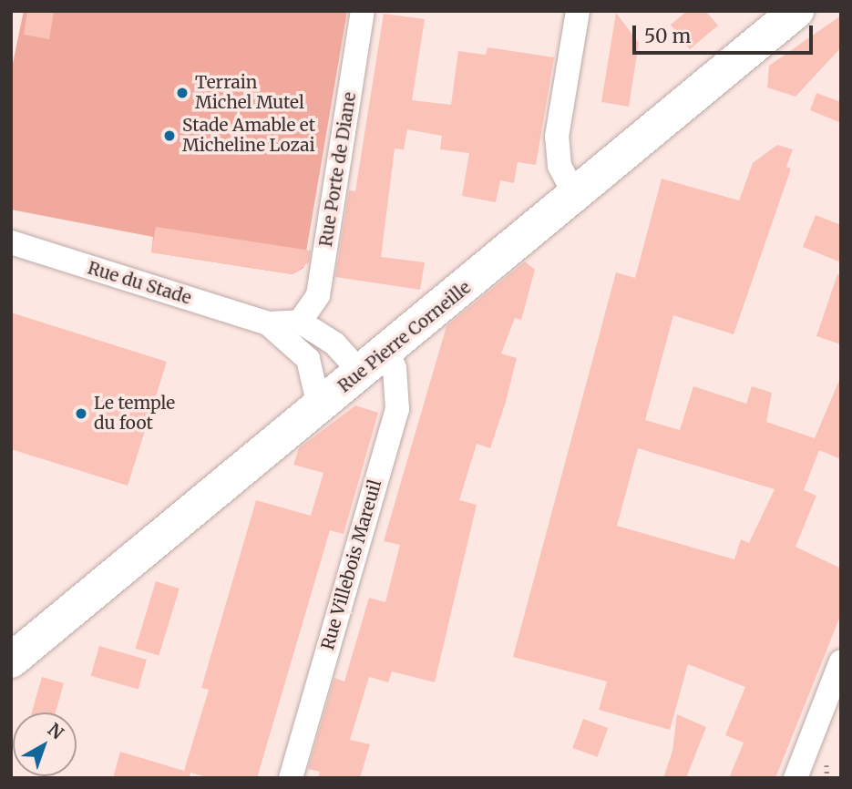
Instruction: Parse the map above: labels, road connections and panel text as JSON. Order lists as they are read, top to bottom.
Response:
{
  "streets": {
    "street": [
      "Rue Porte de Diane",
      "Rue du Stade",
      "Rue Pierre Corneille",
      "Rue Villebois Mareuil"
    ]
  },
  "crossings": [
    ["Rue Porte de Diane", "Rue du Stade"],
    ["Rue du Stade", "Rue Pierre Corneille"],
    ["Rue Pierre Corneille", "Rue Villebois Mareuil"]
  ],
  "places": ["Terrain Michel Mutel", "Stade Amable et Micheline Lozai", "Le temple du foot"],
  "scale_bar": "50 m",
  "north": "top right"
}
